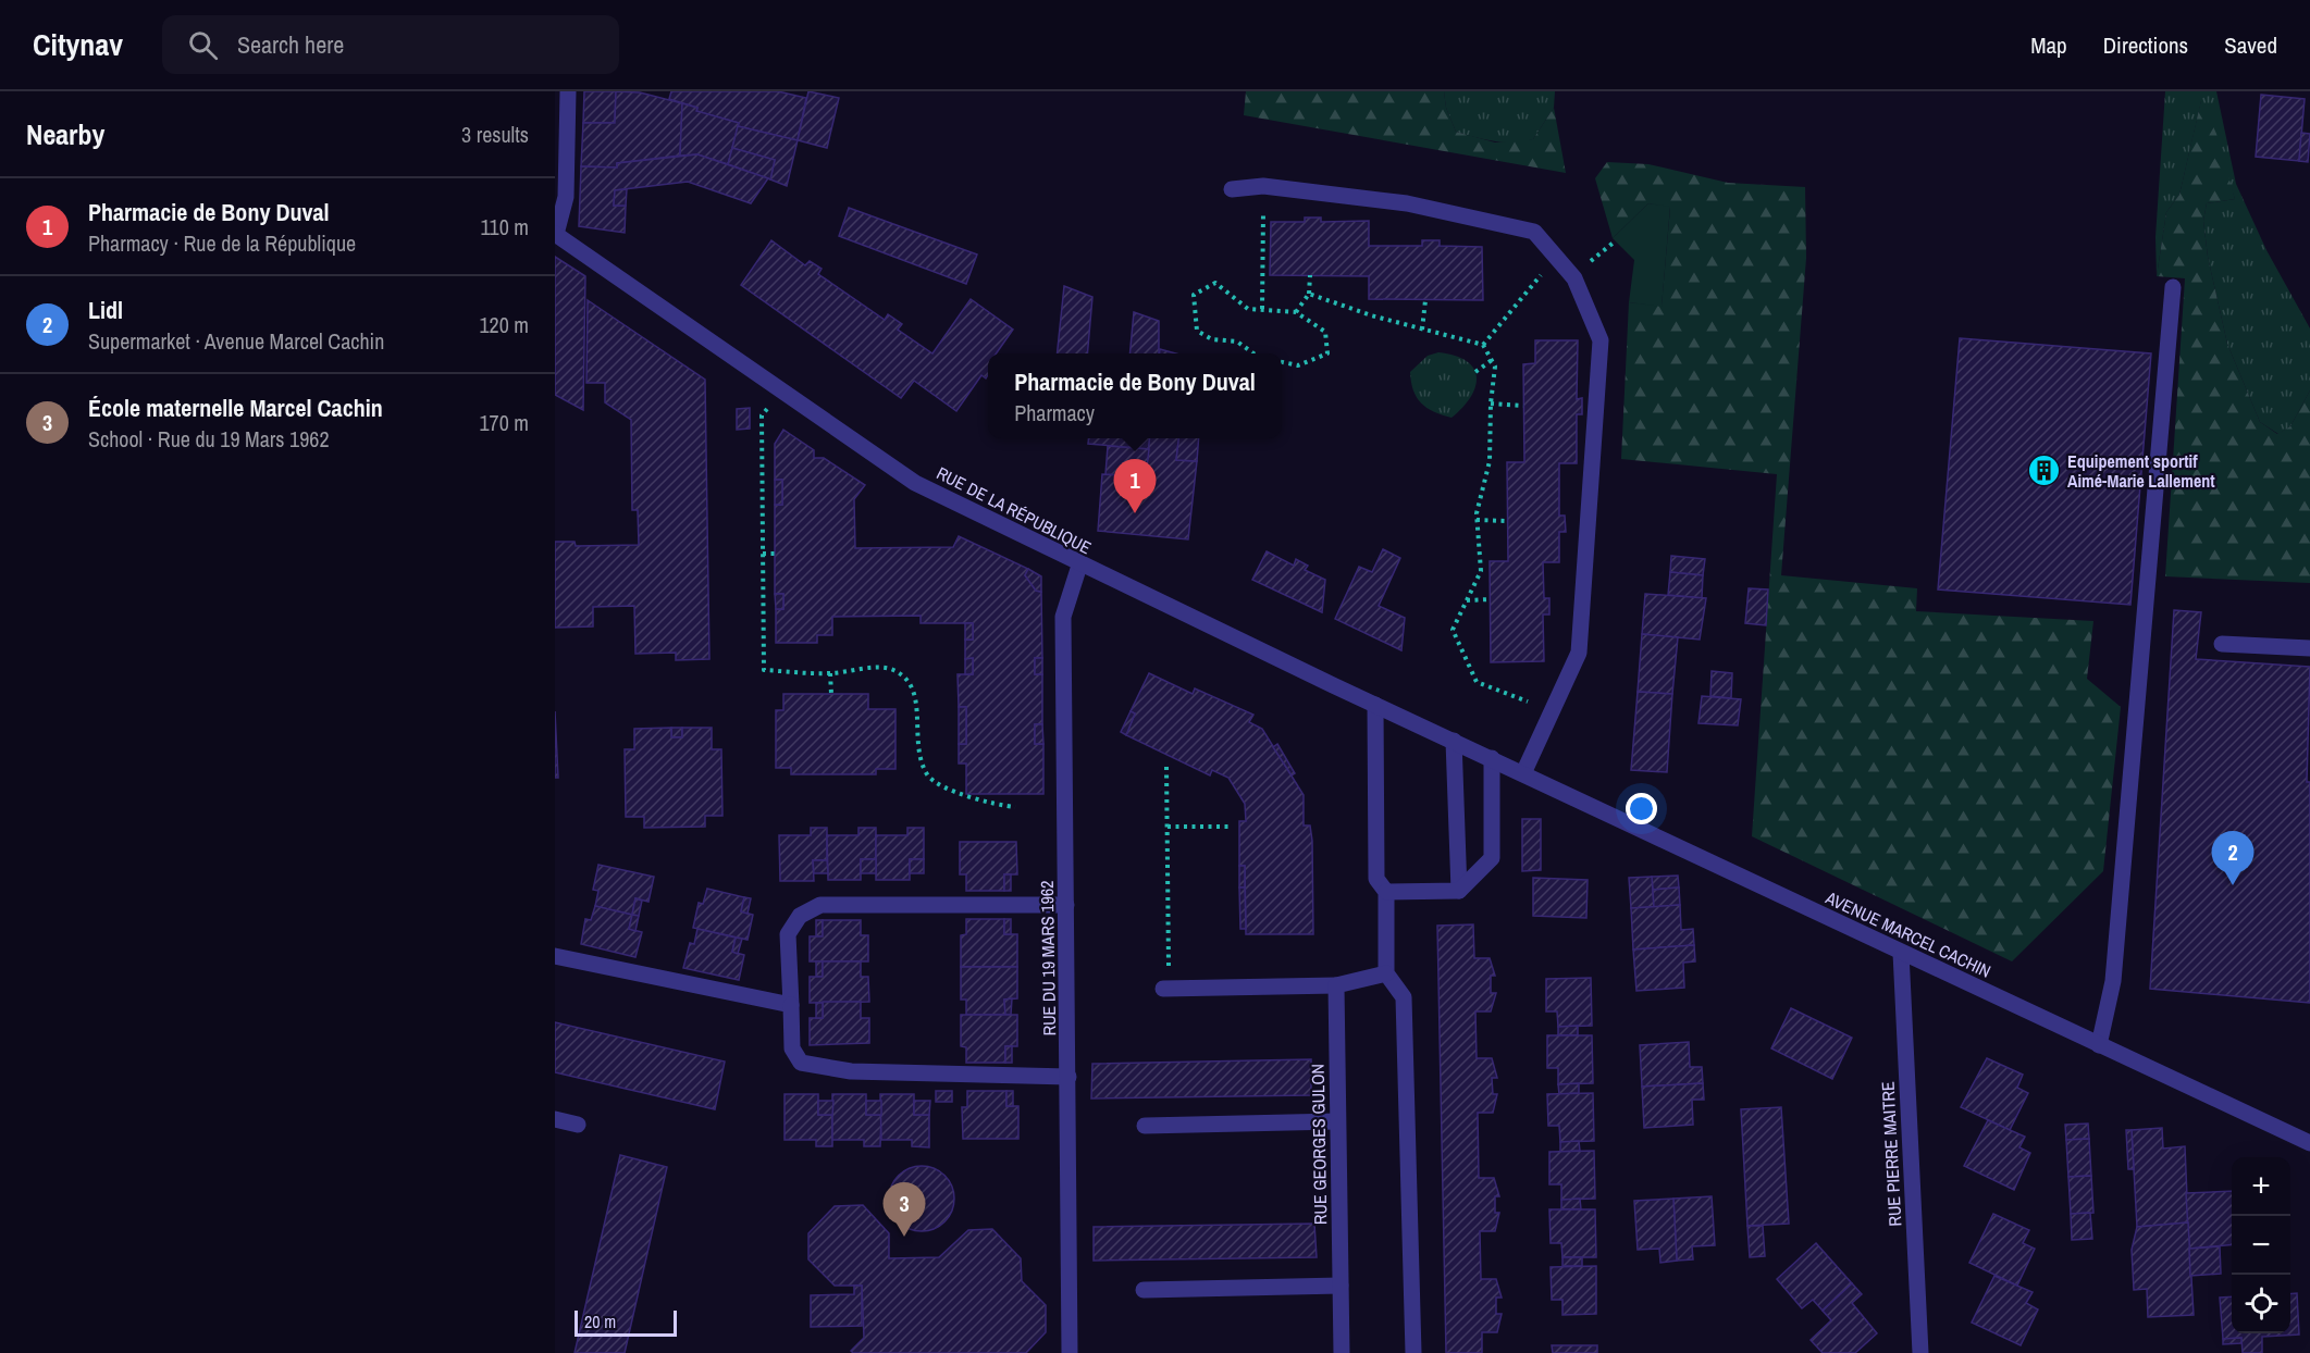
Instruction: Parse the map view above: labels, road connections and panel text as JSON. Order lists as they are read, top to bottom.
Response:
{
  "streets": {
    "street": [
      "RUE DE LA RÉPUBLIQUE",
      "AVENUE MARCEL CACHIN",
      "RUE DU 19 MARS 1962",
      "RUE GEORGES GULON",
      "RUE PIERRE MAITRE"
    ]
  },
  "crossings": [
    ["RUE DE LA RÉPUBLIQUE", "AVENUE MARCEL CACHIN"],
    ["RUE DE LA RÉPUBLIQUE", "RUE DU 19 MARS 1962"],
    ["AVENUE MARCEL CACHIN", "RUE PIERRE MAITRE"]
  ],
  "places": {
    "building": ["Equipement sportif Aimé-Marie Lallement"]
  },
  "scale_bar": "20 m",
  "page": {
    "header": "Citynav",
    "search": "Search here",
    "nav": ["Map", "Directions", "Saved"],
    "heading": ["Nearby", "3 results"],
    "list": [
      {
        "mark": "1",
        "name": "Pharmacie de Bony Duval",
        "note": "Pharmacy · Rue de la République",
        "value": "110 m"
      },
      {
        "mark": "2",
        "name": "Lidl",
        "note": "Supermarket · Avenue Marcel Cachin",
        "value": "120 m"
      },
      {
        "mark": "3",
        "name": "École maternelle Marcel Cachin",
        "note": "School · Rue du 19 Mars 1962",
        "value": "170 m"
      }
    ],
    "popup": ["Pharmacie de Bony Duval", "Pharmacy"],
    "pins": ["1", "2", "3"],
    "map_buttons": ["+", "−"],
    "scale": "20 m"
  }
}
